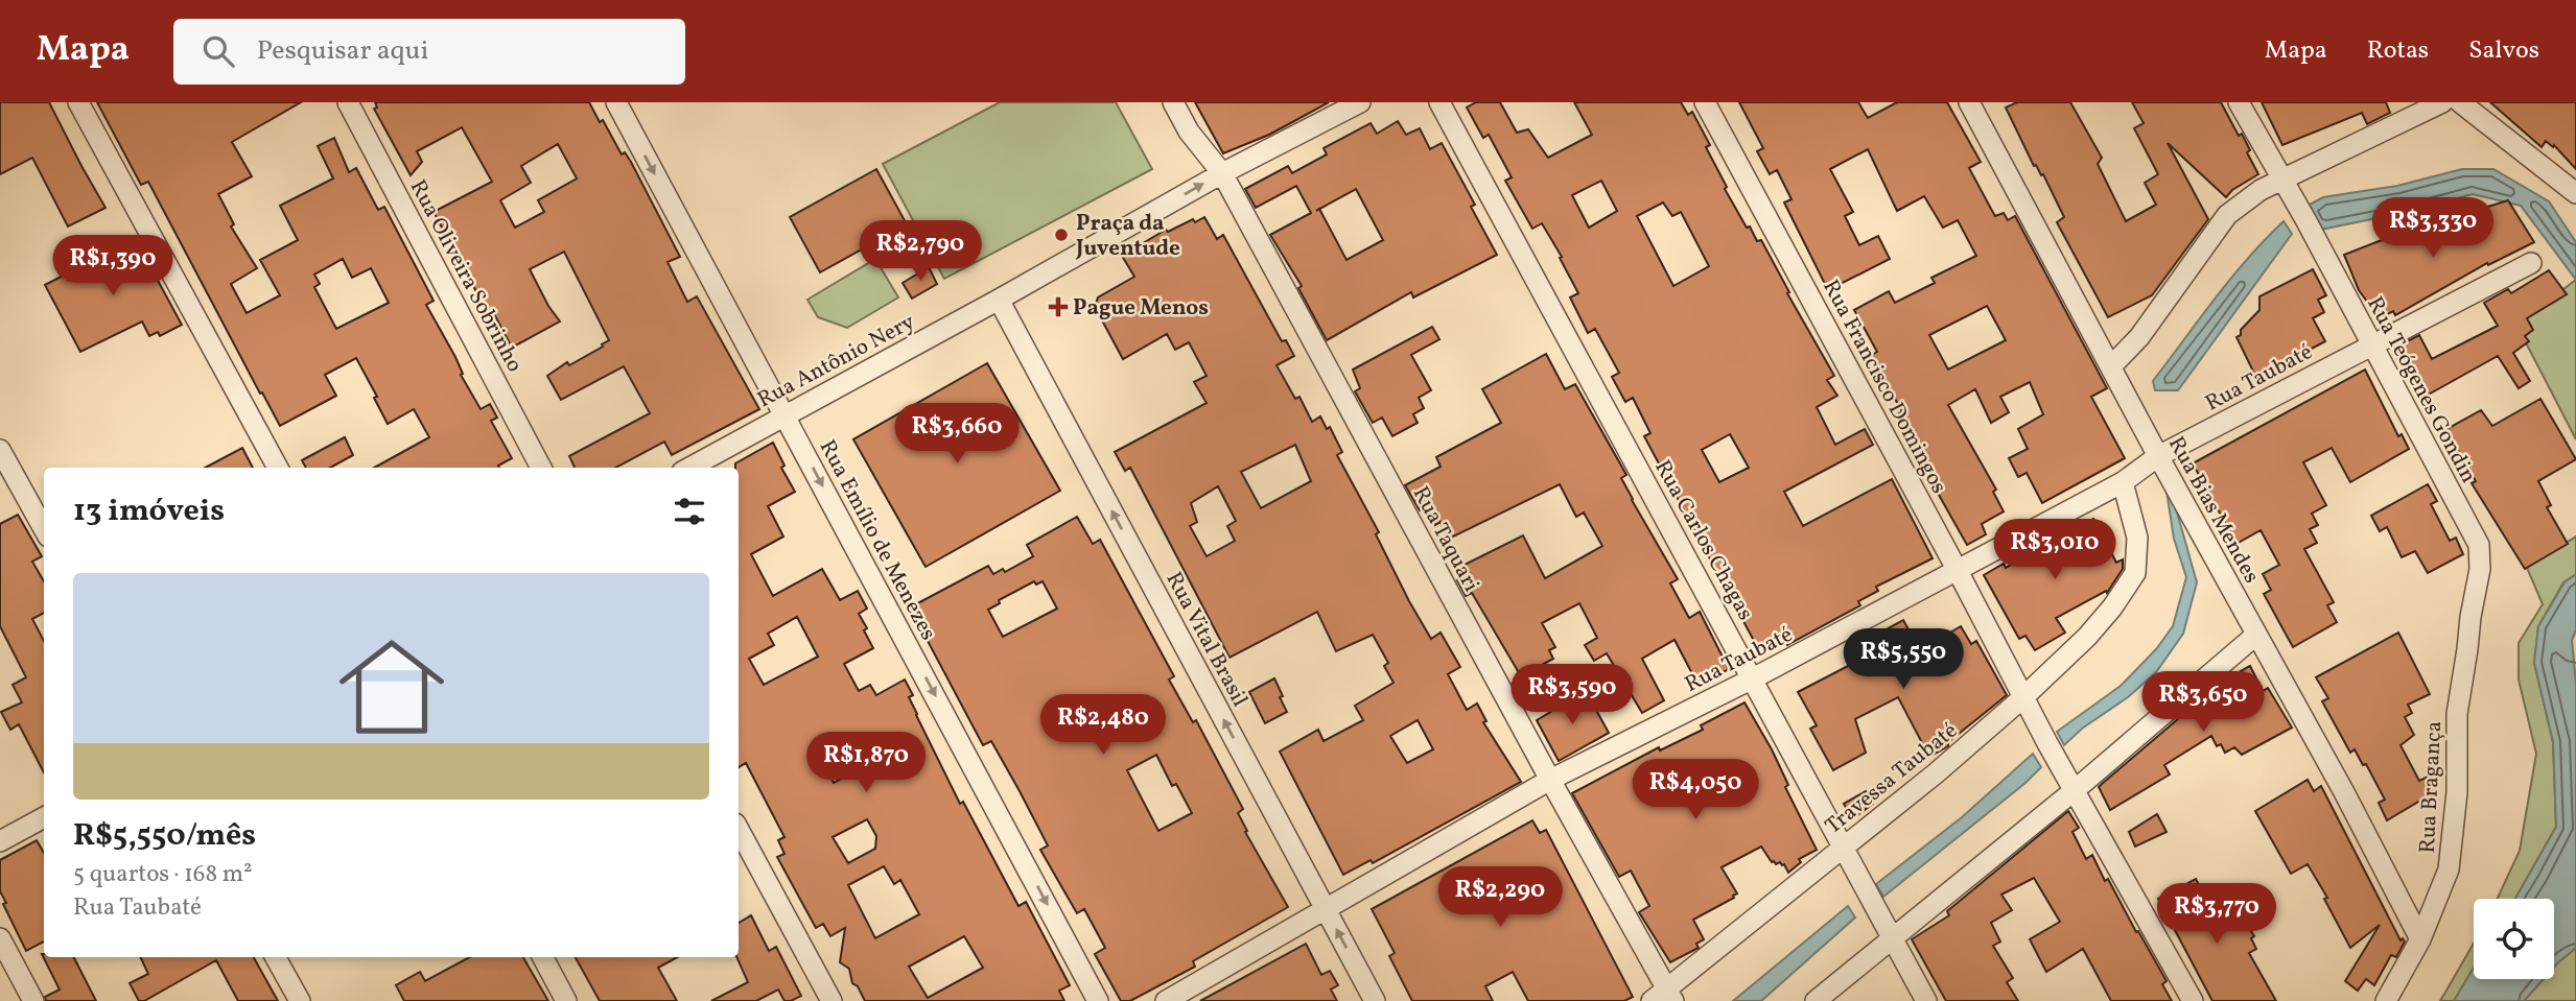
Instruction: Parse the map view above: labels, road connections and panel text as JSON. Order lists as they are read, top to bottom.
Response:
{
  "streets": {
    "street": [
      "Rua Oliveira Sobrinho",
      "Rua Antônio Nery",
      "Rua Taubaté",
      "Rua Francisco Domingos",
      "Rua Teógenes Gondin",
      "Rua Bias Mendes",
      "Rua Taquari",
      "Rua Emílio de Menezes",
      "Rua Carlos Chagas",
      "Rua Vital Brasil",
      "Travessa Taubaté",
      "Rua Bragança"
    ]
  },
  "crossings": [
    ["Rua Antônio Nery", "Rua Taquari"],
    ["Rua Antônio Nery", "Rua Emílio de Menezes"],
    ["Rua Antônio Nery", "Rua Vital Brasil"],
    ["Rua Taubaté", "Rua Francisco Domingos"],
    ["Rua Taubaté", "Rua Teógenes Gondin"],
    ["Rua Taubaté", "Rua Bias Mendes"],
    ["Rua Taubaté", "Rua Taquari"],
    ["Rua Taubaté", "Rua Carlos Chagas"],
    ["Rua Taubaté", "Rua Vital Brasil"],
    ["Rua Taubaté", "Travessa Taubaté"],
    ["Rua Francisco Domingos", "Travessa Taubaté"],
    ["Rua Teógenes Gondin", "Rua Bragança"],
    ["Rua Bias Mendes", "Rua Bragança"],
    ["Rua Taquari", "Travessa Taubaté"],
    ["Rua Carlos Chagas", "Travessa Taubaté"]
  ],
  "one_way": ["Rua Emílio de Menezes", "Rua Vital Brasil"],
  "places": {
    "other": ["Praça da Juventude"],
    "health": ["Pague Menos"]
  },
  "page": {
    "header": "Mapa",
    "search": "Pesquisar aqui",
    "nav": ["Mapa", "Rotas", "Salvos"],
    "price": [
      "R$3,330",
      "R$2,790",
      "R$1,390",
      "R$3,660",
      "R$3,010",
      "R$5,550",
      "R$3,590",
      "R$3,650",
      "R$2,480",
      "R$1,870",
      "R$4,050",
      "R$2,290",
      "R$3,770"
    ],
    "heading": "13 imóveis",
    "list": [
      {
        "name": "R$5,550/mês",
        "note": "5 quartos · 168 m² · Rua Taubaté"
      }
    ]
  }
}
